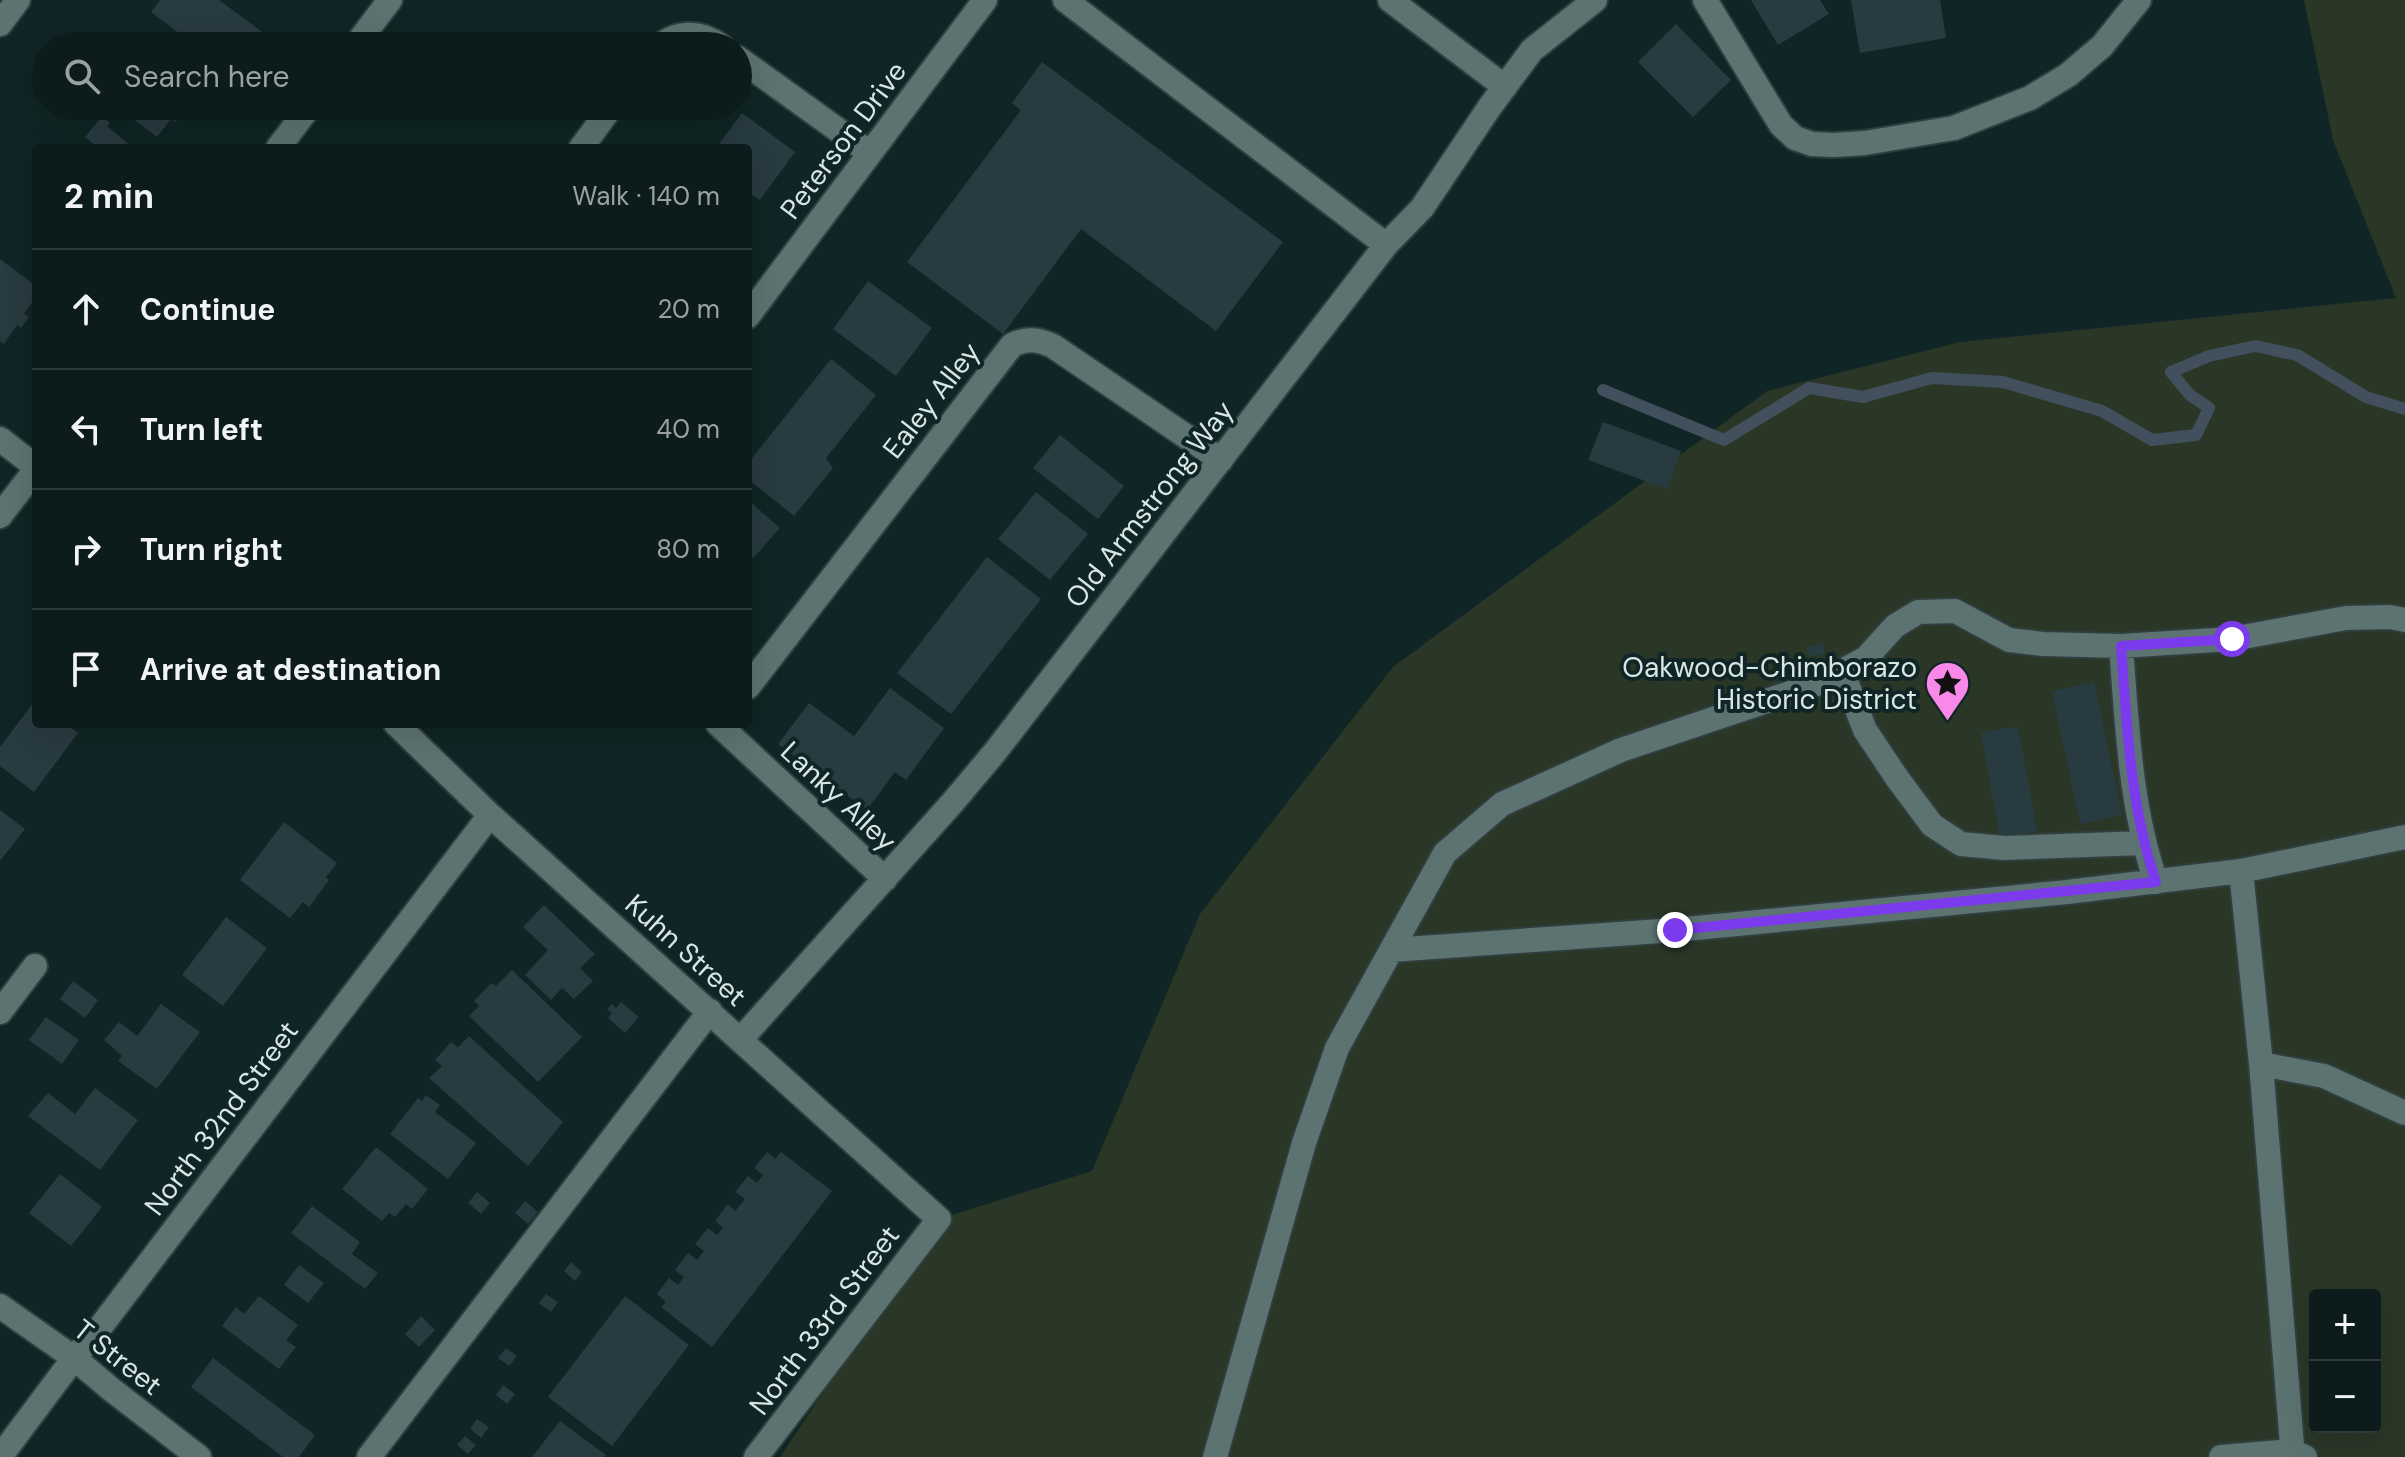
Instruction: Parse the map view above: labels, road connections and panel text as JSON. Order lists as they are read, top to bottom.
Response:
{
  "streets": {
    "street": [
      "Peterson Drive",
      "Ealey Alley",
      "Old Armstrong Way",
      "Lanky Alley",
      "Kuhn Street",
      "North 32nd Street",
      "North 33rd Street",
      "T Street"
    ]
  },
  "crossings": [
    ["Ealey Alley", "Old Armstrong Way"],
    ["Old Armstrong Way", "Lanky Alley"],
    ["Old Armstrong Way", "Kuhn Street"],
    ["Kuhn Street", "North 32nd Street"],
    ["Kuhn Street", "North 33rd Street"],
    ["North 32nd Street", "T Street"]
  ],
  "places": {
    "place": ["Oakwood-Chimborazo Historic District"]
  },
  "page": {
    "search": "Search here",
    "heading": ["2 min", "Walk · 140 m"],
    "list": [
      ["Continue", "20 m"],
      ["Turn left", "40 m"],
      ["Turn right", "80 m"],
      "Arrive at destination"
    ],
    "map_buttons": ["+", "−"]
  }
}
